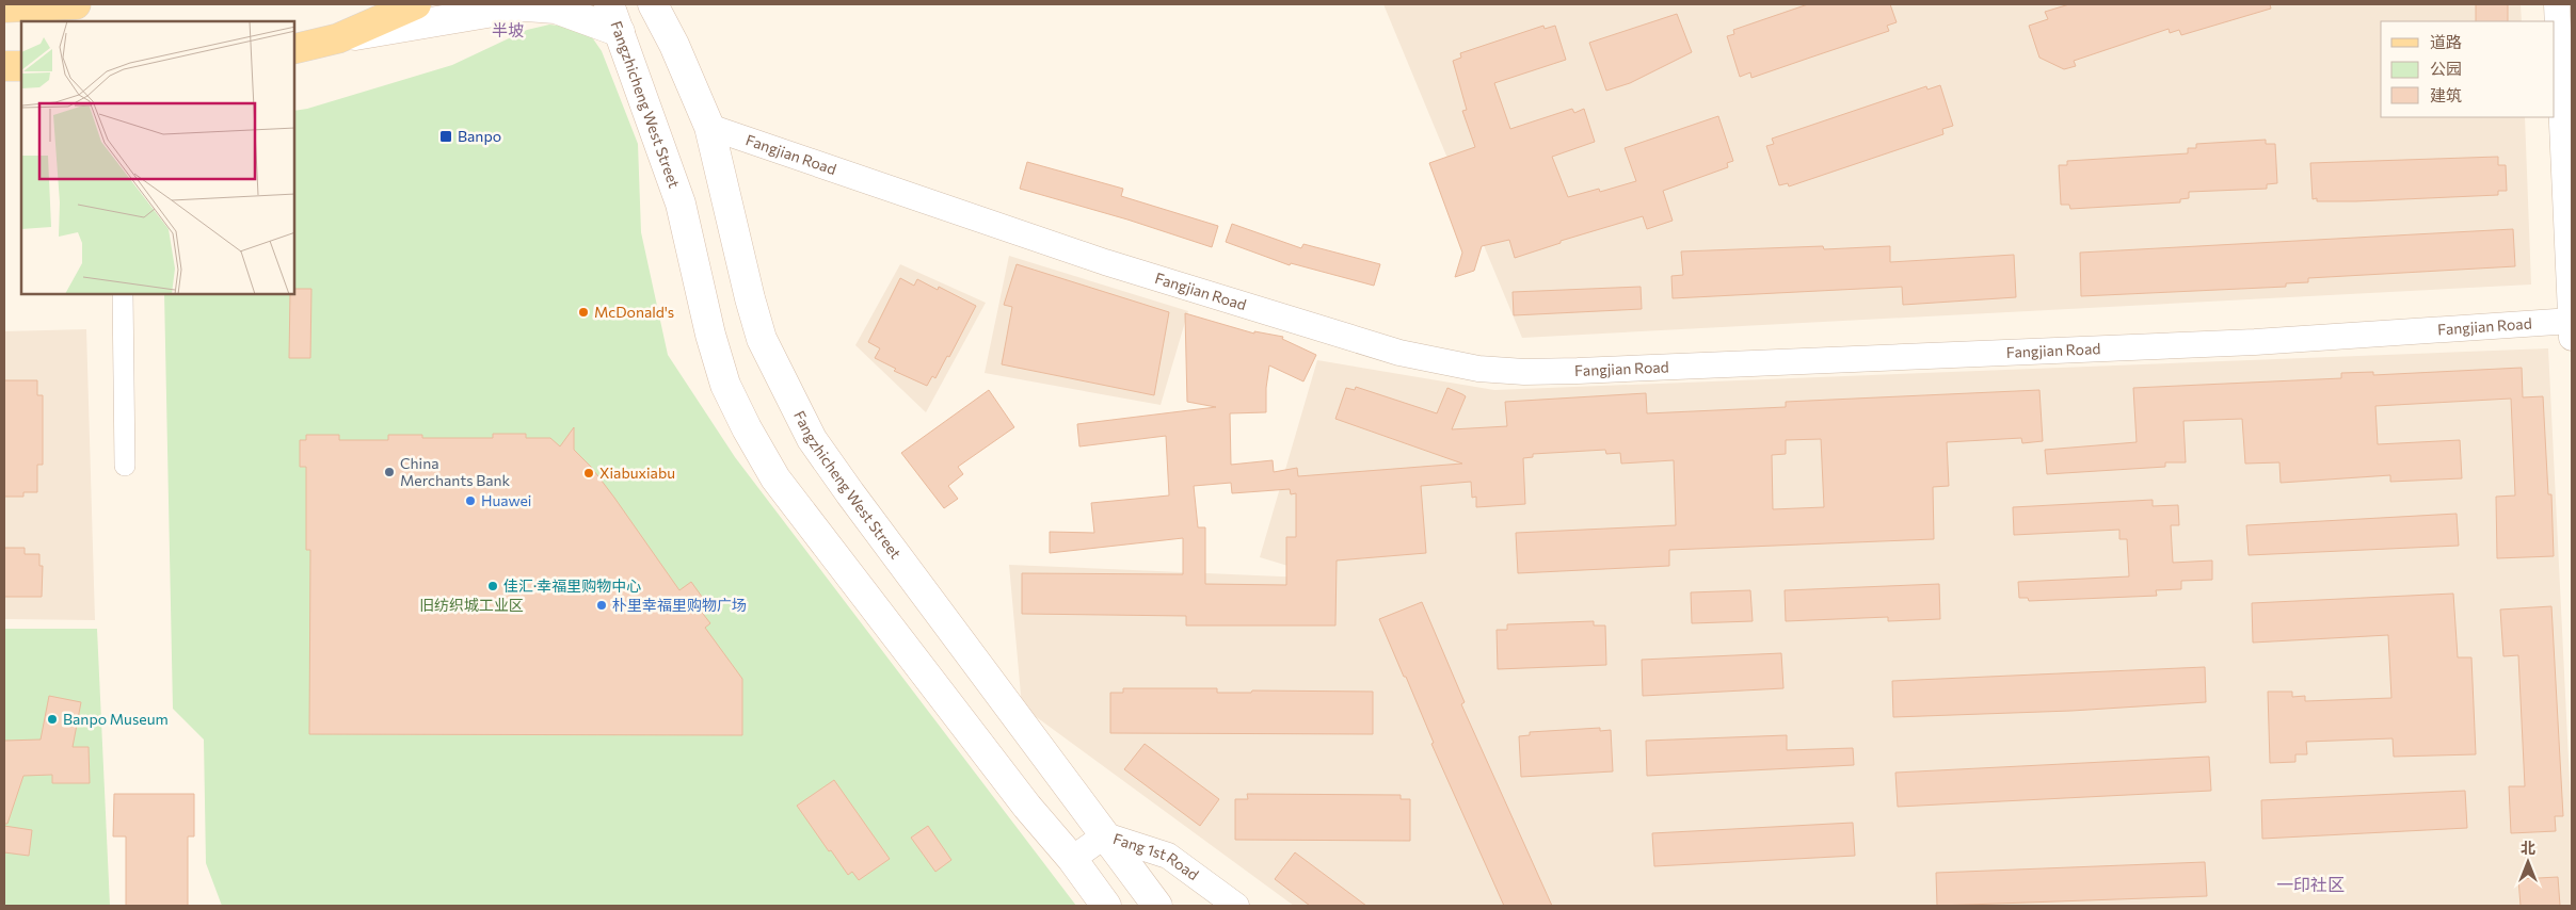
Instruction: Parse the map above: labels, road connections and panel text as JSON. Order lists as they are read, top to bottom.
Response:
{
  "streets": {
    "main road": ["Fangzhicheng West Street"],
    "street": ["Fangjian Road", "Fang 1st Road"]
  },
  "crossings": [
    ["Fangzhicheng West Street", "Fangjian Road"],
    ["Fangzhicheng West Street", "Fang 1st Road"]
  ],
  "districts": ["半坡", "一印社区"],
  "parks": ["旧纺织城工业区"],
  "places": {
    "transit": ["Banpo"],
    "other": [
      "McDonald's",
      "China Merchants Bank",
      "Xiabuxiabu",
      "Huawei",
      "佳汇·幸福里购物中心",
      "朴里幸福里购物广场",
      "Banpo Museum"
    ]
  },
  "legend": ["道路", "公园", "建筑"],
  "north": "top"
}
